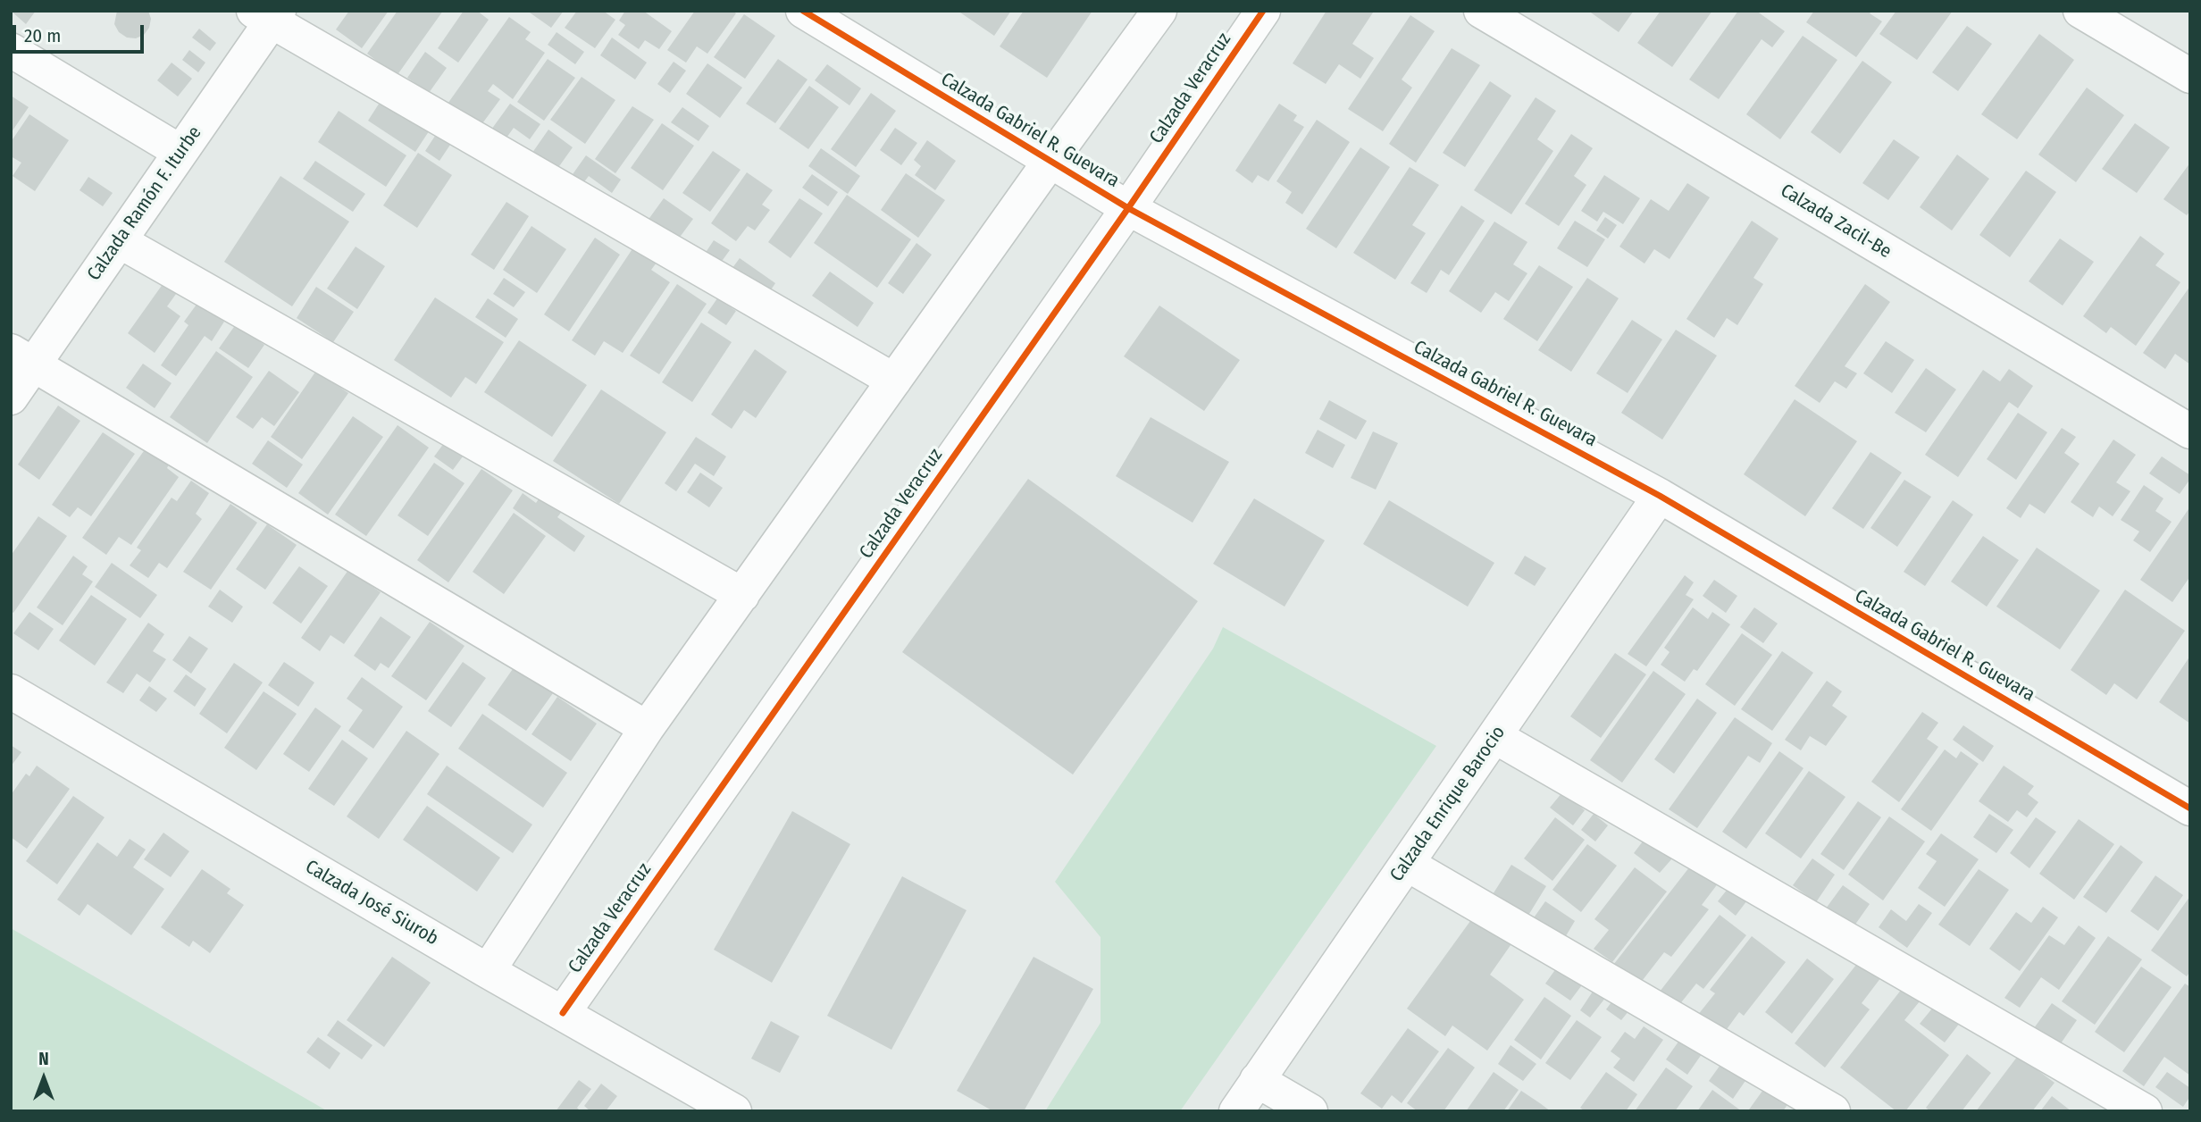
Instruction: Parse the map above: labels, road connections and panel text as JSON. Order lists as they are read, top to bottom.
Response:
{
  "streets": {
    "street": [
      "Calzada Veracruz",
      "Calzada Gabriel R. Guevara",
      "Calzada Ramón F. Iturbe",
      "Calzada Zacil-Be",
      "Calzada Enrique Barocio",
      "Calzada José Siurob"
    ]
  },
  "crossings": [
    ["Calzada Veracruz", "Calzada Gabriel R. Guevara"],
    ["Calzada Veracruz", "Calzada José Siurob"],
    ["Calzada Gabriel R. Guevara", "Calzada Enrique Barocio"]
  ],
  "scale_bar": "20 m",
  "north": "top"
}
